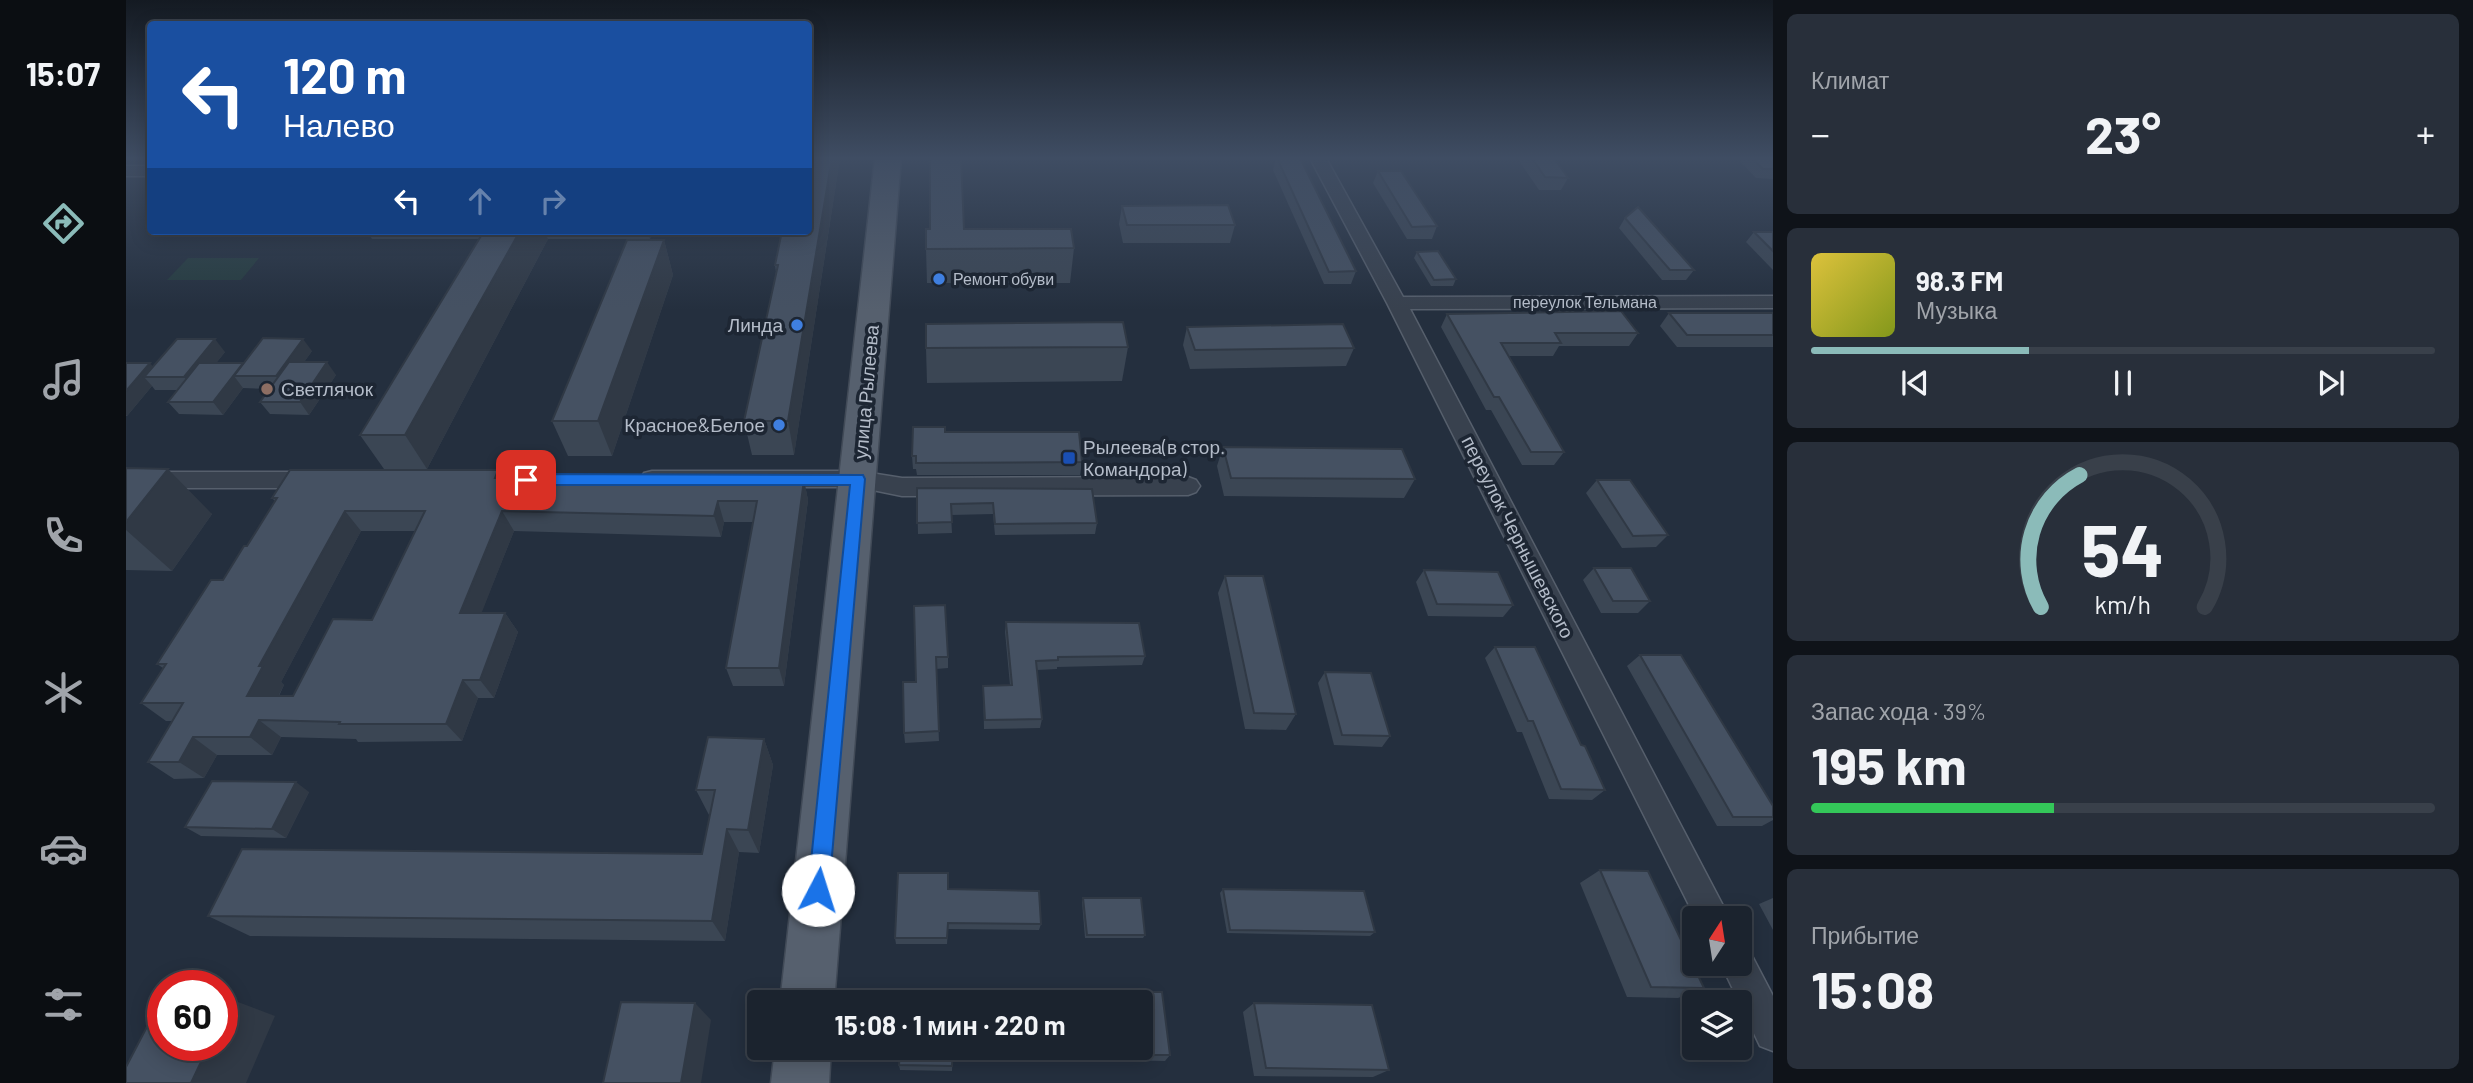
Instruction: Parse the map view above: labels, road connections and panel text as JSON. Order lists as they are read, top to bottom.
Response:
{
  "streets": {
    "main road": ["улица Рылеева"],
    "street": ["переулок Тельмана", "переулок Чернышевского"]
  },
  "crossings": [
    ["переулок Тельмана", "переулок Чернышевского"]
  ],
  "places": {
    "other": [
      "Ремонт обуви",
      "Линда",
      "Светлячок",
      "Красное&Белое"
    ],
    "transit": ["Рылеева(в стор. Командора)"]
  },
  "north": "top",
  "page": {
    "tabs": "15:07",
    "tile": [
      "Климат",
      ["Запас хода · 39%", "195 km"],
      ["Прибытие", "15:08"]
    ],
    "turn": ["120 m", "Налево"],
    "heat": ["−", "23°", "+"],
    "song": ["98.3 FM", "Музыка"],
    "limit": "60",
    "trip": "15:08 · 1 мин · 220 m",
    "gauge": ["54", "km/h"]
  }
}
